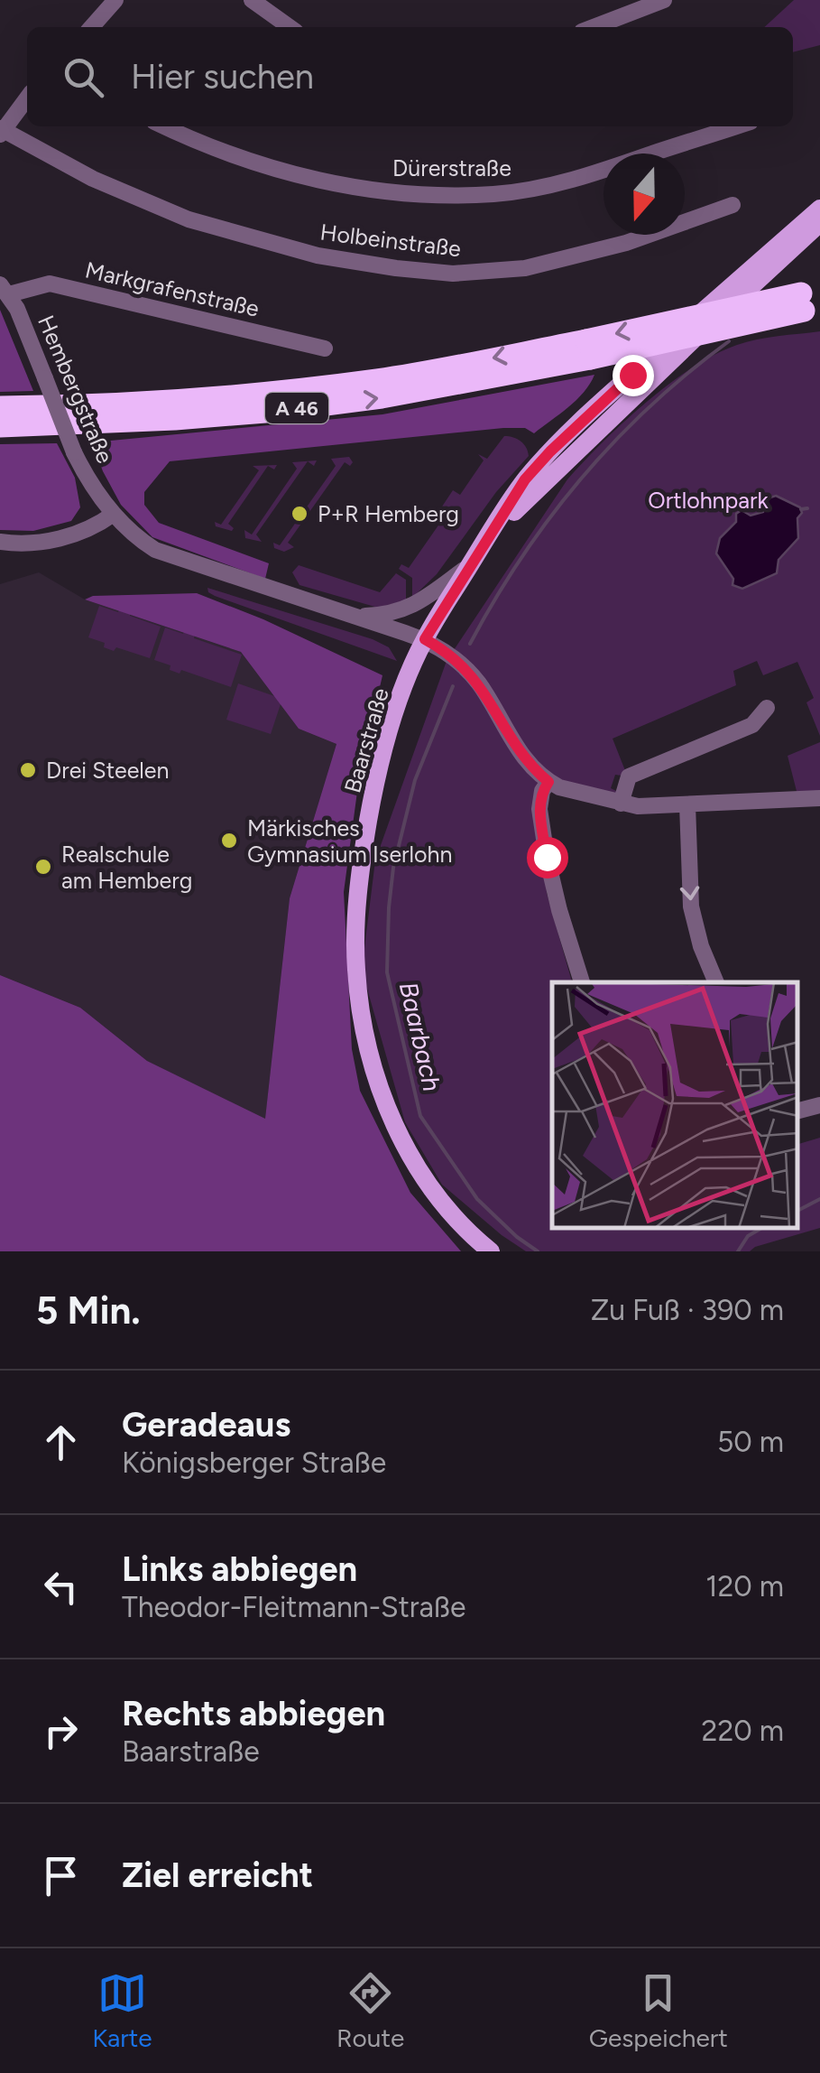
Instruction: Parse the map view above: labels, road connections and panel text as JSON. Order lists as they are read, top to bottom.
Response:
{
  "streets": {
    "highway": ["A 46"],
    "main road": ["Baarstraße"],
    "street": [
      "Dürerstraße",
      "Holbeinstraße",
      "Markgrafenstraße",
      "Hembergstraße"
    ]
  },
  "crossings": [
    ["Markgrafenstraße", "Hembergstraße"],
    ["Hembergstraße", "Baarstraße"]
  ],
  "water": ["Baarbach"],
  "parks": ["Ortlohnpark"],
  "places": [
    "P+R Hemberg",
    "Drei Steelen",
    "Märkisches Gymnasium Iserlohn",
    "Realschule am Hemberg"
  ],
  "north": "bottom",
  "page": {
    "search": "Hier suchen",
    "heading": ["5 Min.", "Zu Fuß · 390 m"],
    "list": [
      ["Geradeaus", "Königsberger Straße", "50 m"],
      ["Links abbiegen", "Theodor-Fleitmann-Straße", "120 m"],
      ["Rechts abbiegen", "Baarstraße", "220 m"],
      "Ziel erreicht"
    ],
    "nav": ["Karte", "Route", "Gespeichert"]
  }
}
